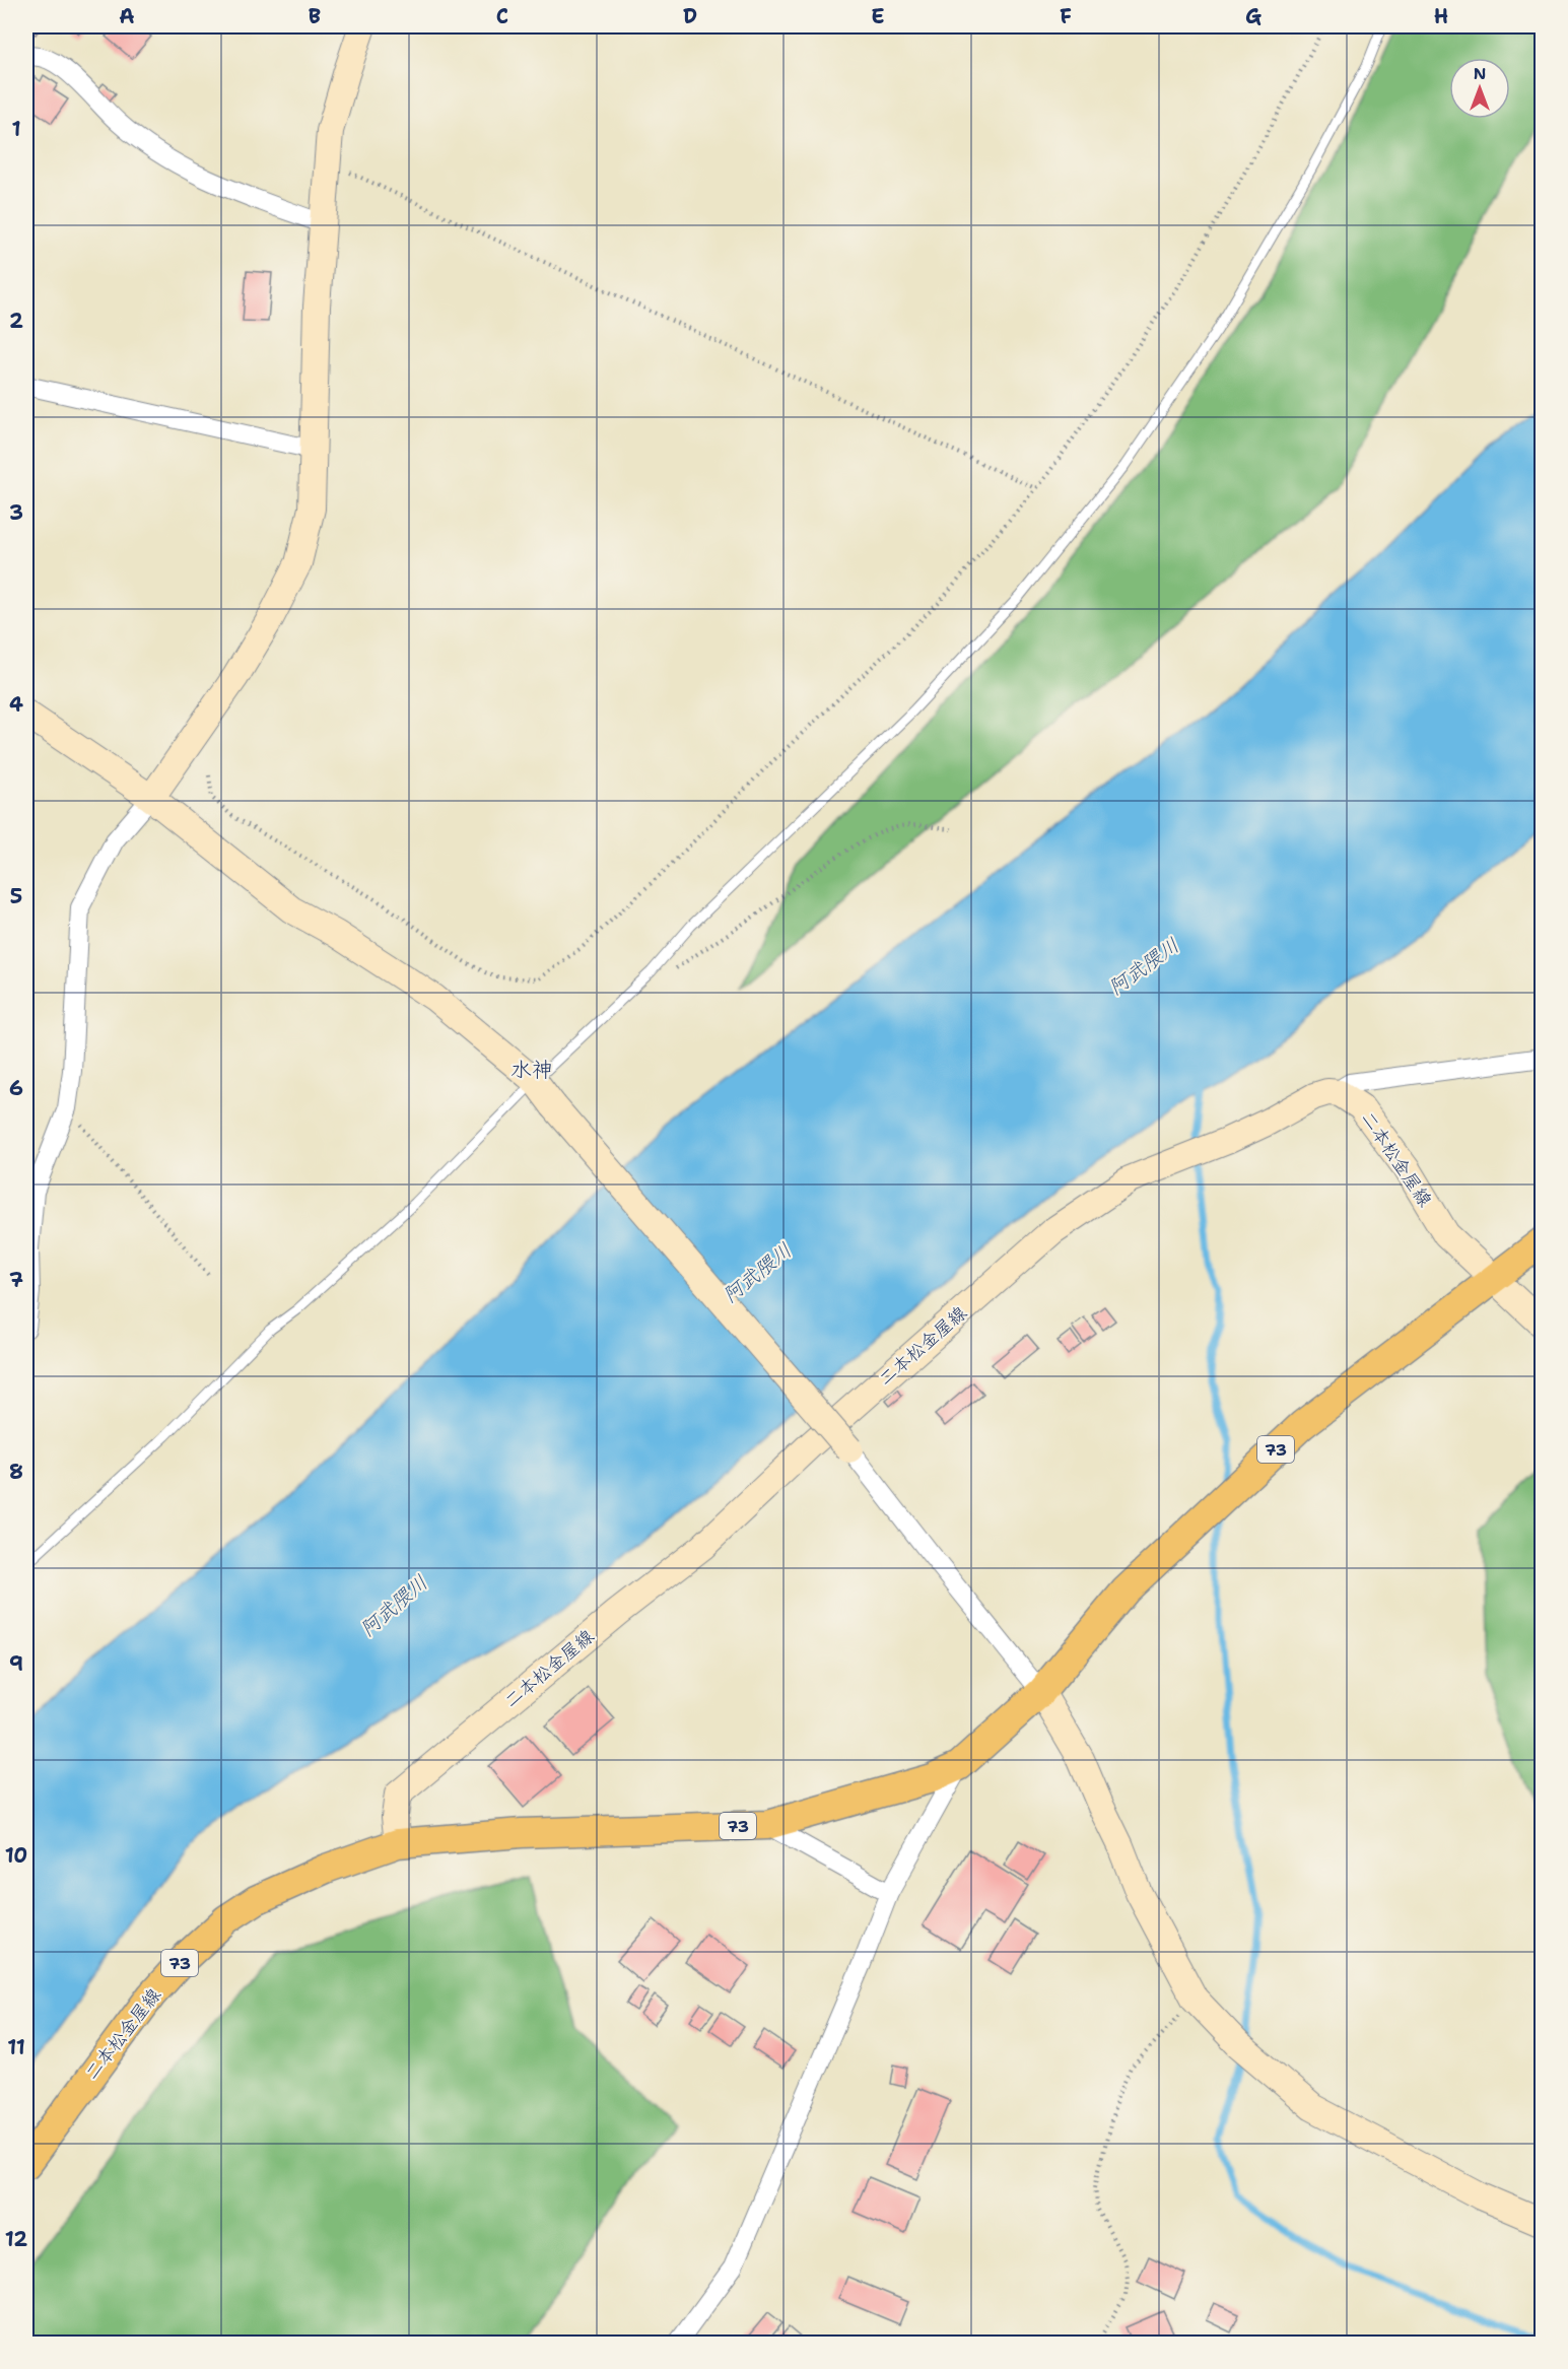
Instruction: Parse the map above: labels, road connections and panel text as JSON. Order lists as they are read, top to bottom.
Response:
{
  "streets": {
    "main road": ["二本松金屋線", "73"]
  },
  "districts": ["水神"],
  "water": ["阿武隈川"],
  "north": "top",
  "grid": {
    "columns": [
      "A",
      "B",
      "C",
      "D",
      "E",
      "F",
      "G",
      "H"
    ],
    "rows": [
      "1",
      "2",
      "3",
      "4",
      "5",
      "6",
      "7",
      "8",
      "9",
      "10",
      "11",
      "12"
    ]
  }
}
